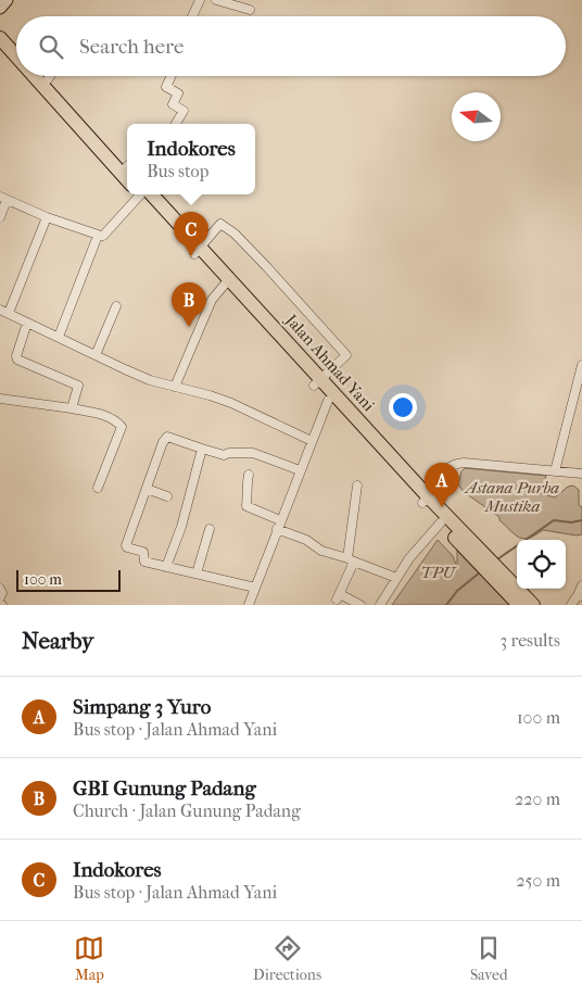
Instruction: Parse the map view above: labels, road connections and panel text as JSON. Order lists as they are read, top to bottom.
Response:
{
  "streets": {
    "main road": ["Jalan Ahmad Yani"]
  },
  "parks": ["Astana Purba Mustika", "TPU"],
  "scale_bar": "100 m",
  "north": "left",
  "page": {
    "search": "Search here",
    "popup": ["Indokores", "Bus stop"],
    "pins": ["C", "B", "A"],
    "scale": "100 m",
    "heading": ["Nearby", "3 results"],
    "list": [
      {
        "mark": "A",
        "name": "Simpang 3 Yuro",
        "note": "Bus stop · Jalan Ahmad Yani",
        "value": "100 m"
      },
      {
        "mark": "B",
        "name": "GBI Gunung Padang",
        "note": "Church · Jalan Gunung Padang",
        "value": "220 m"
      },
      {
        "mark": "C",
        "name": "Indokores",
        "note": "Bus stop · Jalan Ahmad Yani",
        "value": "250 m"
      }
    ],
    "nav": ["Map", "Directions", "Saved"]
  }
}
